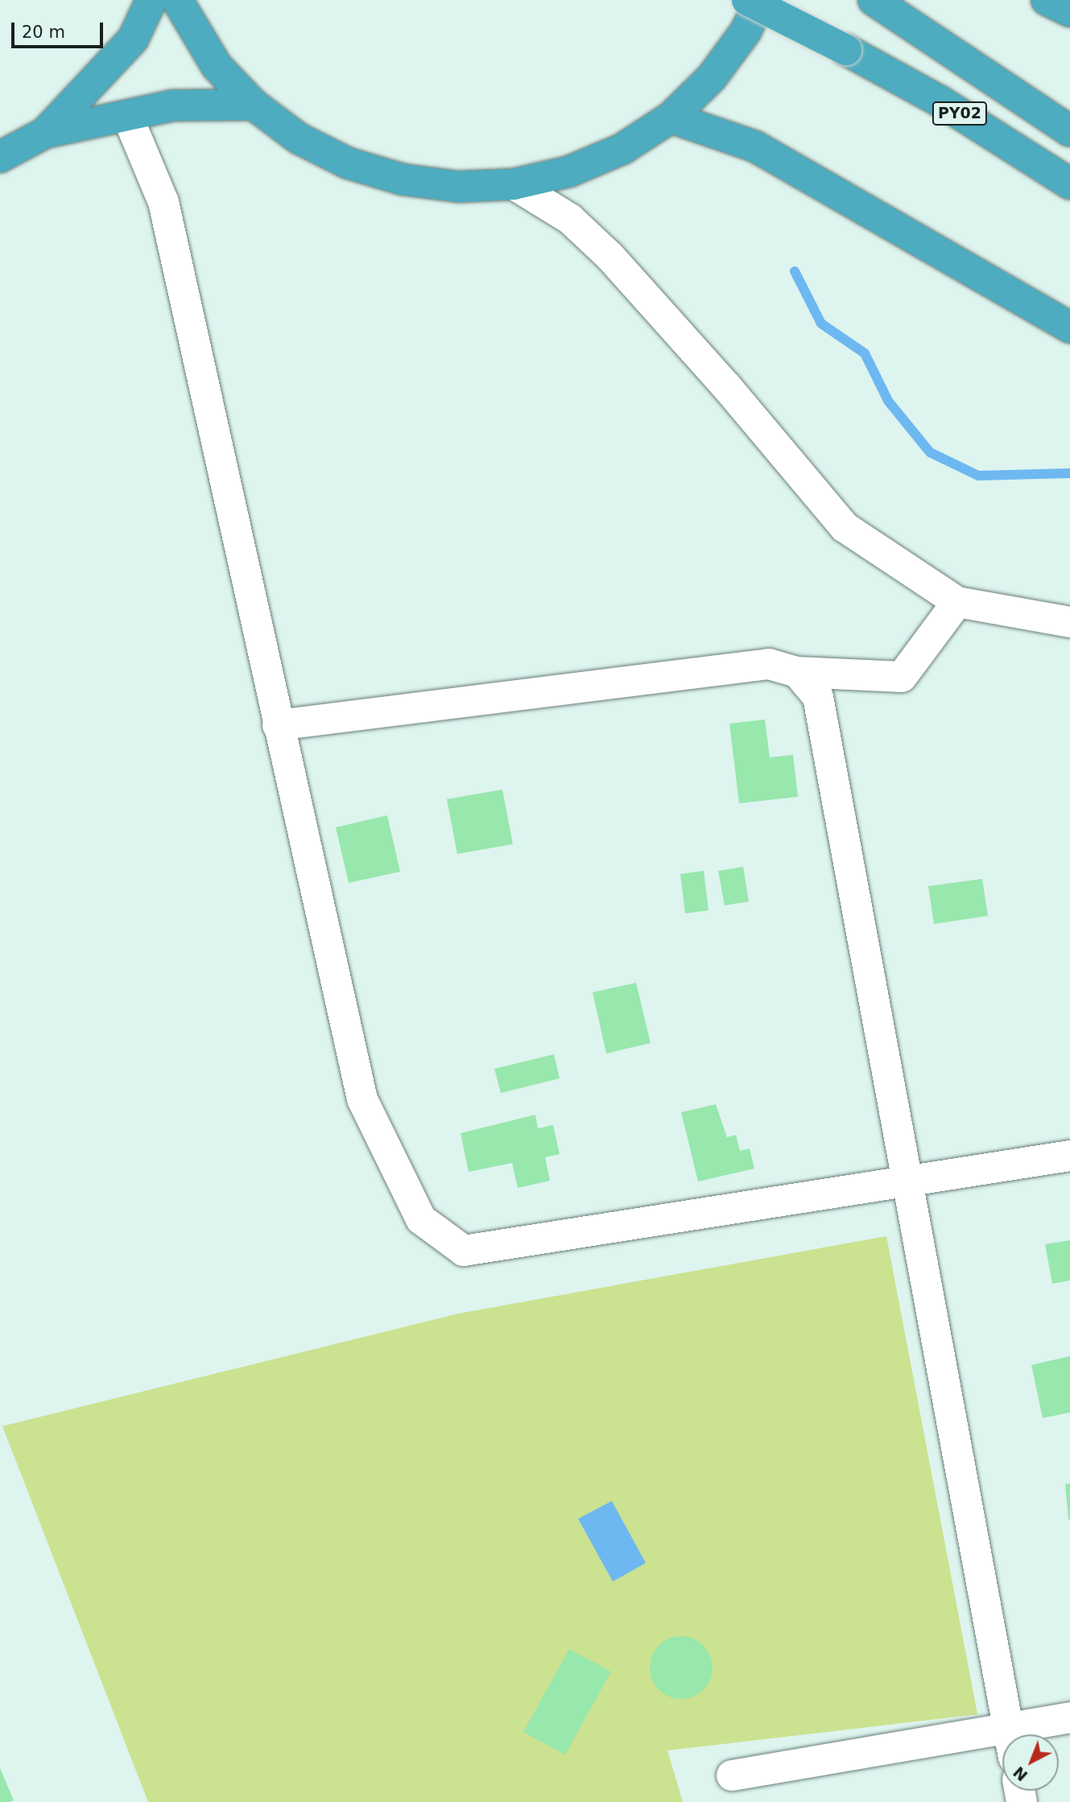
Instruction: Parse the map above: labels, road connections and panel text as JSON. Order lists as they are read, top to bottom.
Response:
{
  "streets": {
    "highway": ["PY02"]
  },
  "scale_bar": "20 m",
  "north": "bottom left"
}
